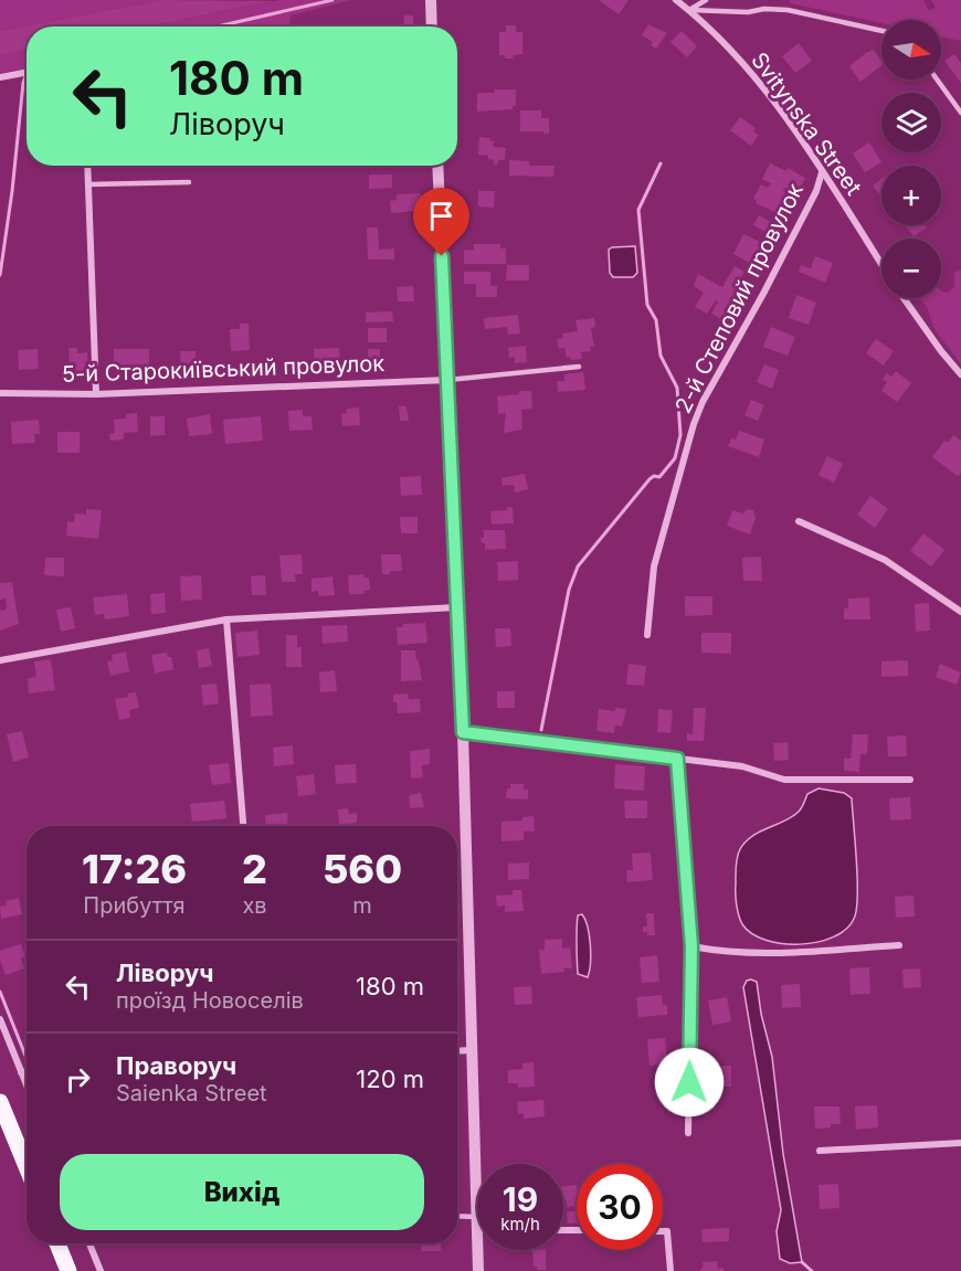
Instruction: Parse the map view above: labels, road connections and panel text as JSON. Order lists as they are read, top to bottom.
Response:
{
  "streets": {
    "street": ["Svitynska Street", "2-й Степовий провулок", "5-й Старокиївський провулок"]
  },
  "crossings": [
    ["Svitynska Street", "2-й Степовий провулок"]
  ],
  "north": "right",
  "page": {
    "map_buttons": ["+", "−"],
    "turn": ["180 m", "Ліворуч"],
    "eta": [
      "17:26",
      "Прибуття",
      "2",
      "хв",
      "560",
      "m"
    ],
    "list": [
      {
        "name": "Ліворуч",
        "note": "проїзд Новоселів",
        "value": "180 m"
      },
      {
        "name": "Праворуч",
        "note": "Saienka Street",
        "value": "120 m"
      }
    ],
    "buttons": "Вихід",
    "speed": "19 km/h",
    "limit": "30"
  }
}
